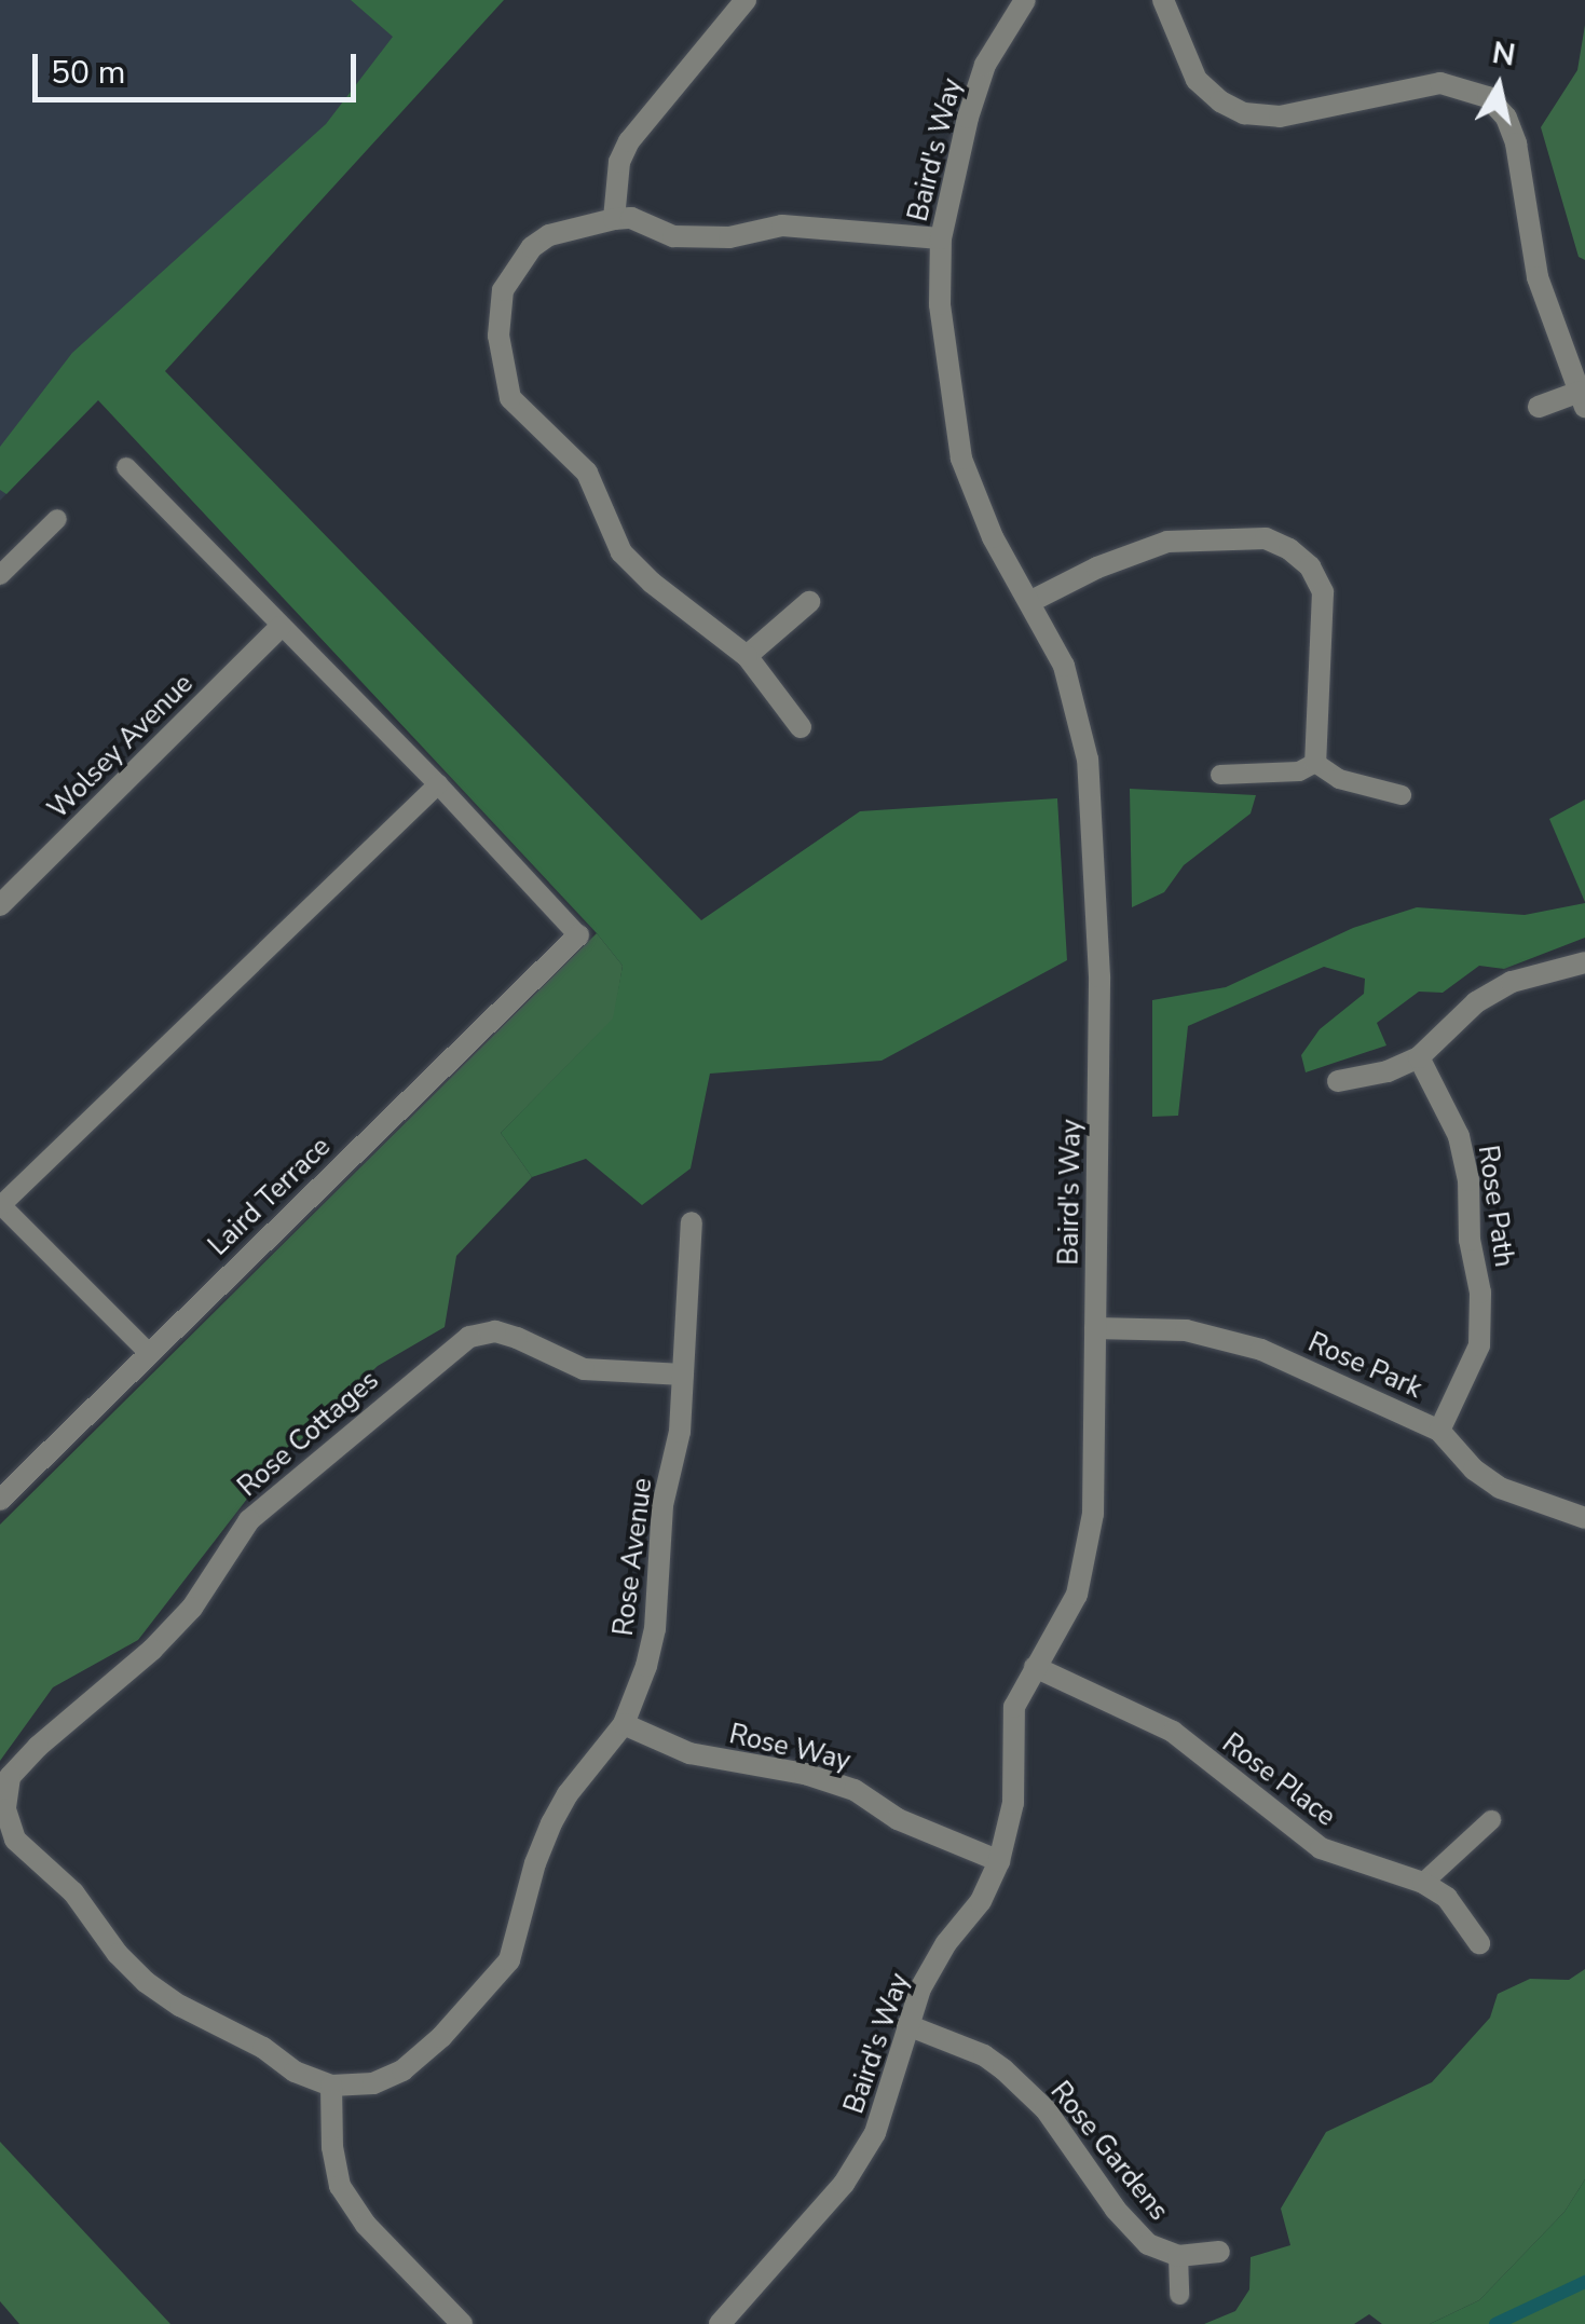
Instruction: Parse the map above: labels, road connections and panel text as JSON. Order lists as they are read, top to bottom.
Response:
{
  "streets": {
    "street": [
      "Baird's Way",
      "Wolsey Avenue",
      "Laird Terrace",
      "Rose Path",
      "Rose Park",
      "Rose Cottages",
      "Rose Avenue",
      "Rose Way",
      "Rose Place",
      "Rose Gardens"
    ]
  },
  "crossings": [
    ["Baird's Way", "Rose Park"],
    ["Baird's Way", "Rose Way"],
    ["Baird's Way", "Rose Place"],
    ["Baird's Way", "Rose Gardens"],
    ["Rose Path", "Rose Park"],
    ["Rose Cottages", "Rose Avenue"],
    ["Rose Avenue", "Rose Way"]
  ],
  "scale_bar": "50 m",
  "north": "top"
}
